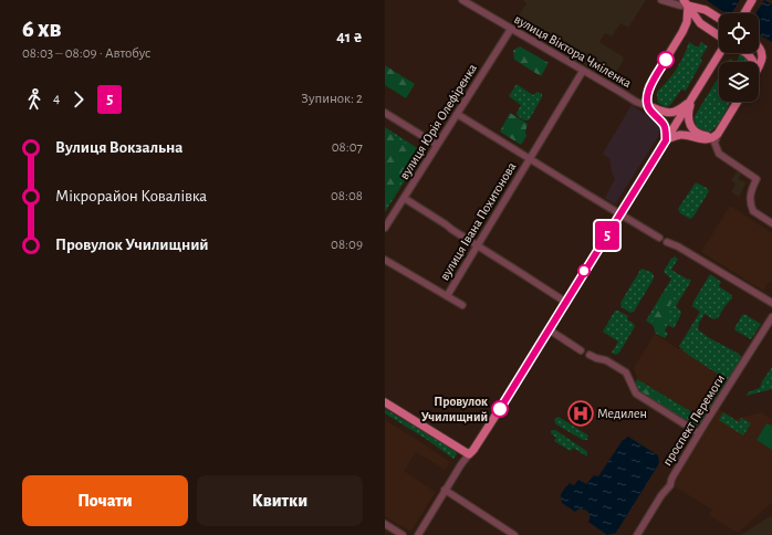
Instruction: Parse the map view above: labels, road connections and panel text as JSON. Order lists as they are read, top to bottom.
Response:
{
  "streets": {
    "street": [
      "вулиця Віктора Чміленка",
      "вулиця Юрія Олефіренка",
      "вулиця Івана Похитонова",
      "проспект Перемоги"
    ]
  },
  "crossings": [
    ["вулиця Віктора Чміленка", "вулиця Юрія Олефіренка"],
    ["вулиця Віктора Чміленка", "вулиця Івана Похитонова"],
    ["вулиця Юрія Олефіренка", "вулиця Івана Похитонова"]
  ],
  "places": {
    "other": ["Провулок Училищний"],
    "hospital": ["Медилен"]
  },
  "lines": ["bus line 5"],
  "page": {
    "heading": ["6 хв", "08:03 – 08:09 · Автобус", "41 ₴"],
    "on_map": "5",
    "legs": ["4", "5", "Зупинок: 2"],
    "list": [
      {
        "name": "Вулиця Вокзальна",
        "value": "08:07"
      },
      {
        "name": "Мікрорайон Ковалівка",
        "value": "08:08"
      },
      {
        "name": "Провулок Училищний",
        "value": "08:09"
      }
    ],
    "buttons": ["Почати", "Квитки"]
  }
}
